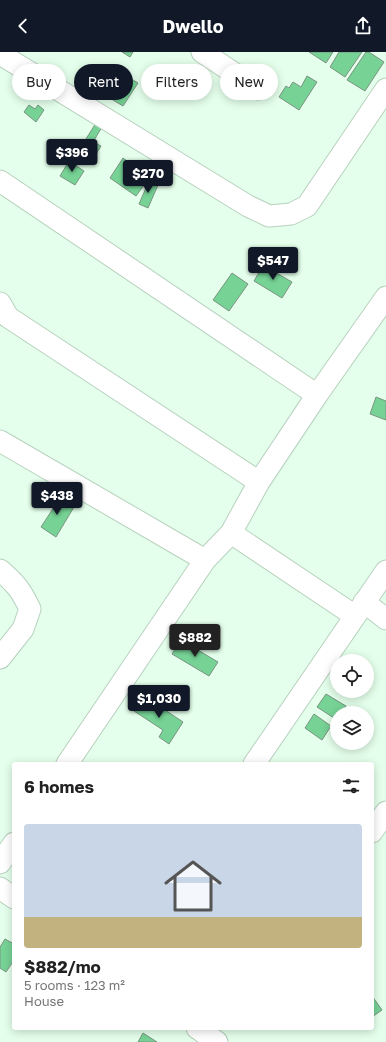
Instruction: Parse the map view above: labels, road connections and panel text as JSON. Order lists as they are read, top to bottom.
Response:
{
  "page": {
    "header": "Dwello",
    "chip": [
      "Buy",
      "Rent",
      "Filters",
      "New"
    ],
    "price": [
      "$396",
      "$270",
      "$547",
      "$438",
      "$882",
      "$1,030"
    ],
    "heading": "6 homes",
    "list": [
      {
        "name": "$882/mo",
        "note": "5 rooms · 123 m² · House"
      }
    ]
  }
}
